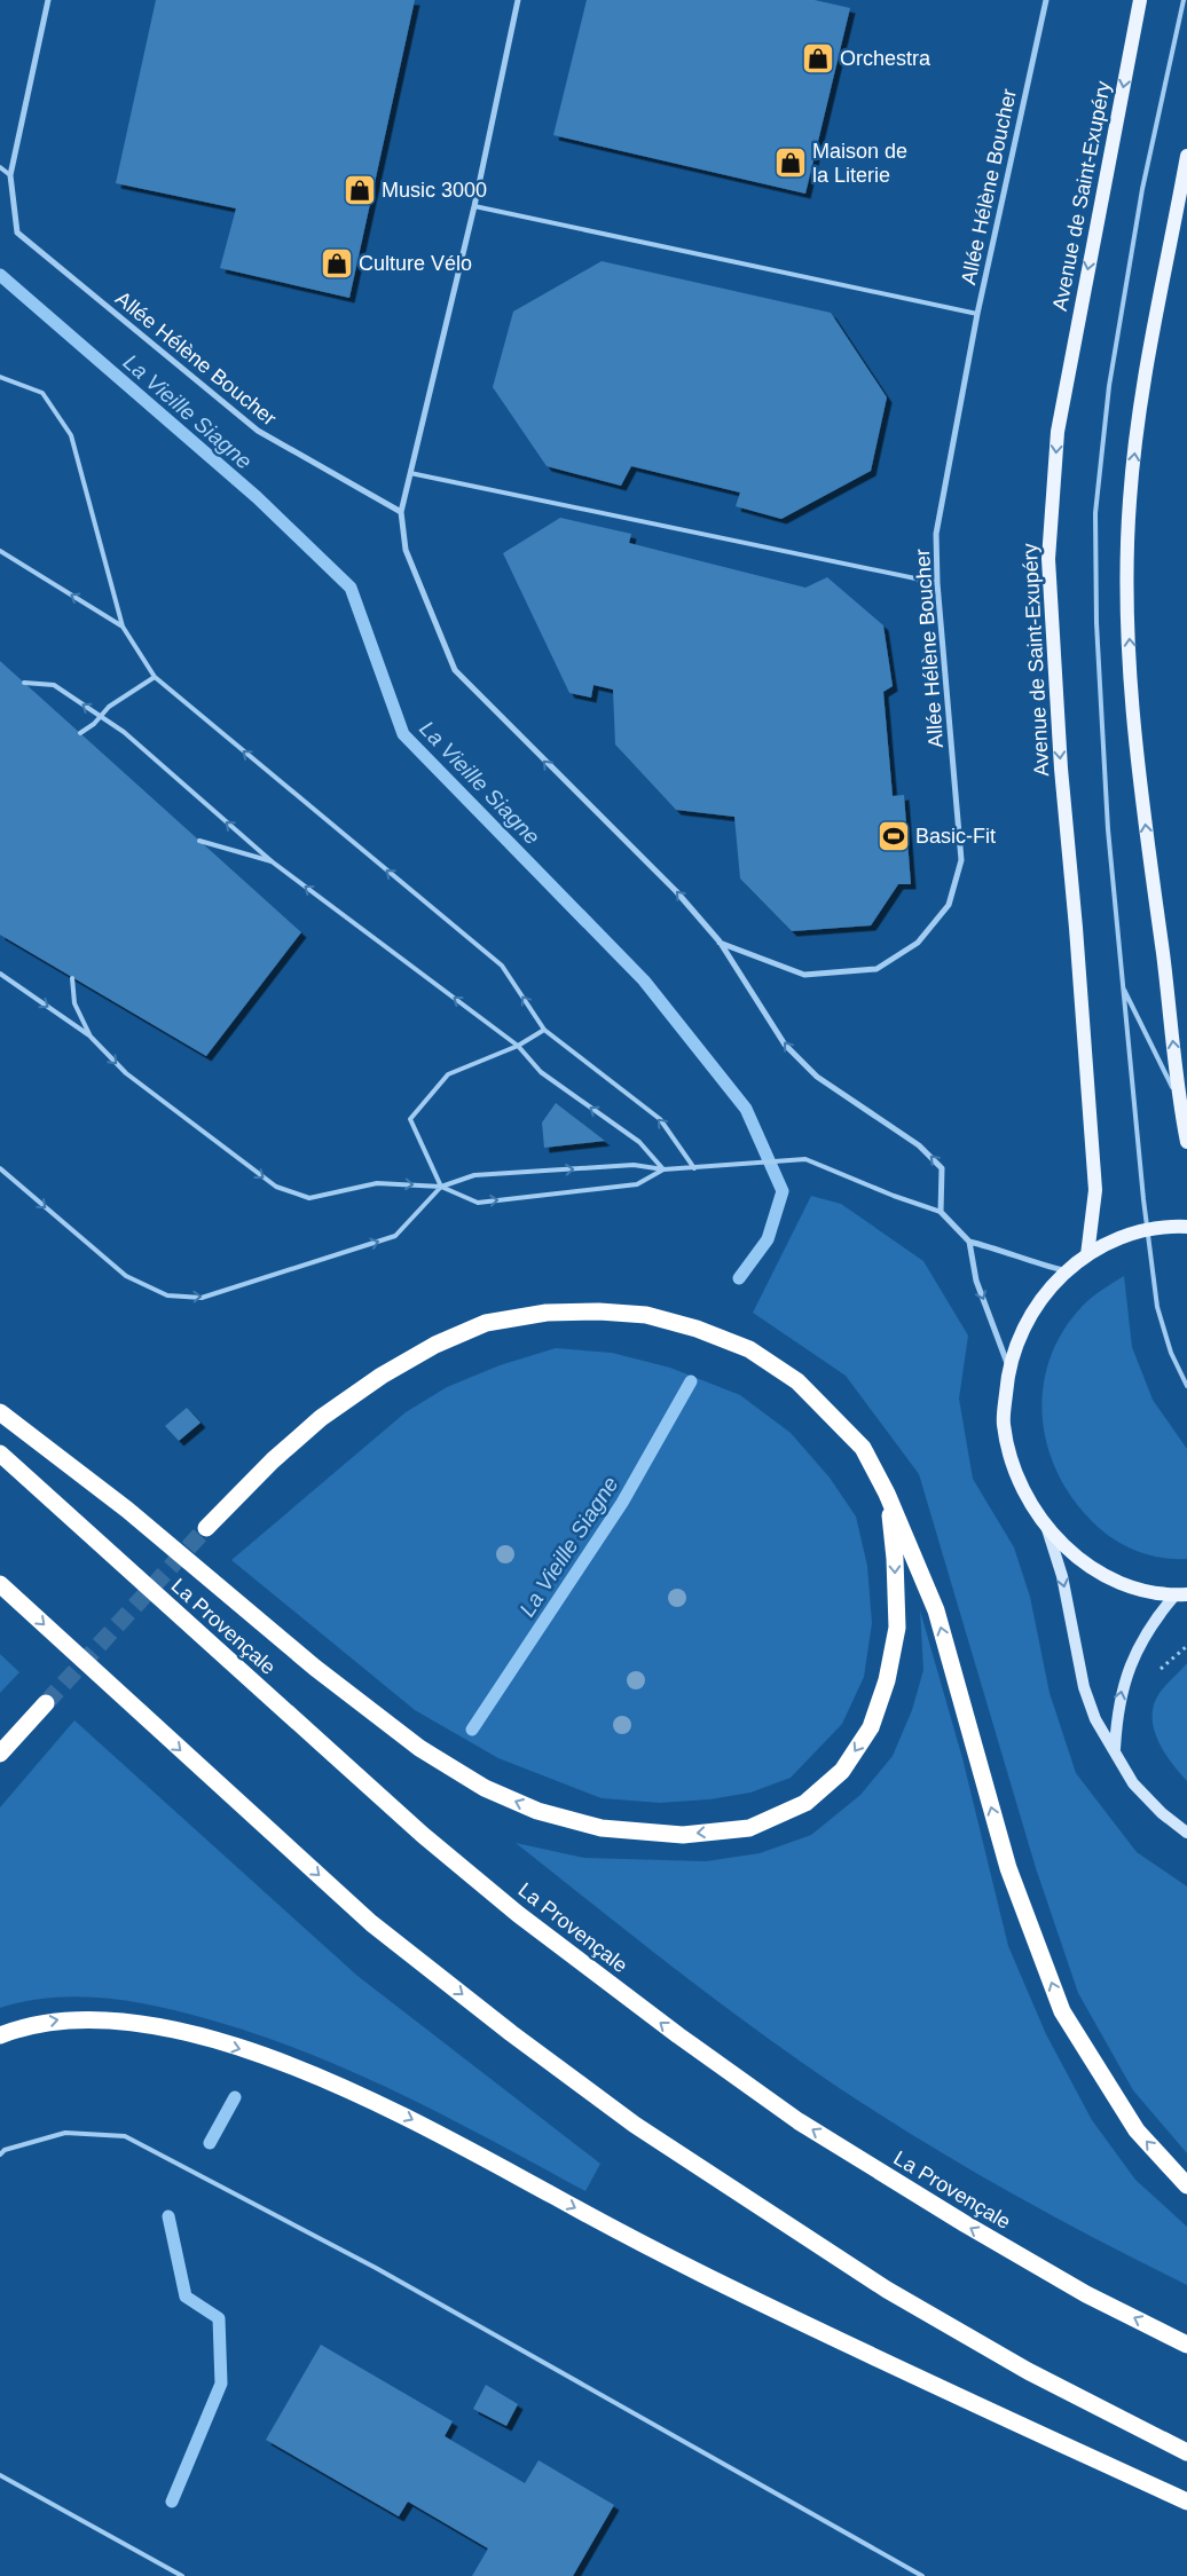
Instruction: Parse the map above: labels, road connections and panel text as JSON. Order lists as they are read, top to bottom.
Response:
{
  "streets": {
    "highway": ["La Provençale"],
    "main road": ["Avenue de Saint-Exupéry"],
    "street": ["Allée Hélène Boucher"]
  },
  "water": ["La Vieille Siagne"],
  "places": {
    "shop": [
      "Orchestra",
      "Maison de la Literie",
      "Music 3000",
      "Culture Vélo"
    ],
    "sports": ["Basic-Fit"]
  }
}
